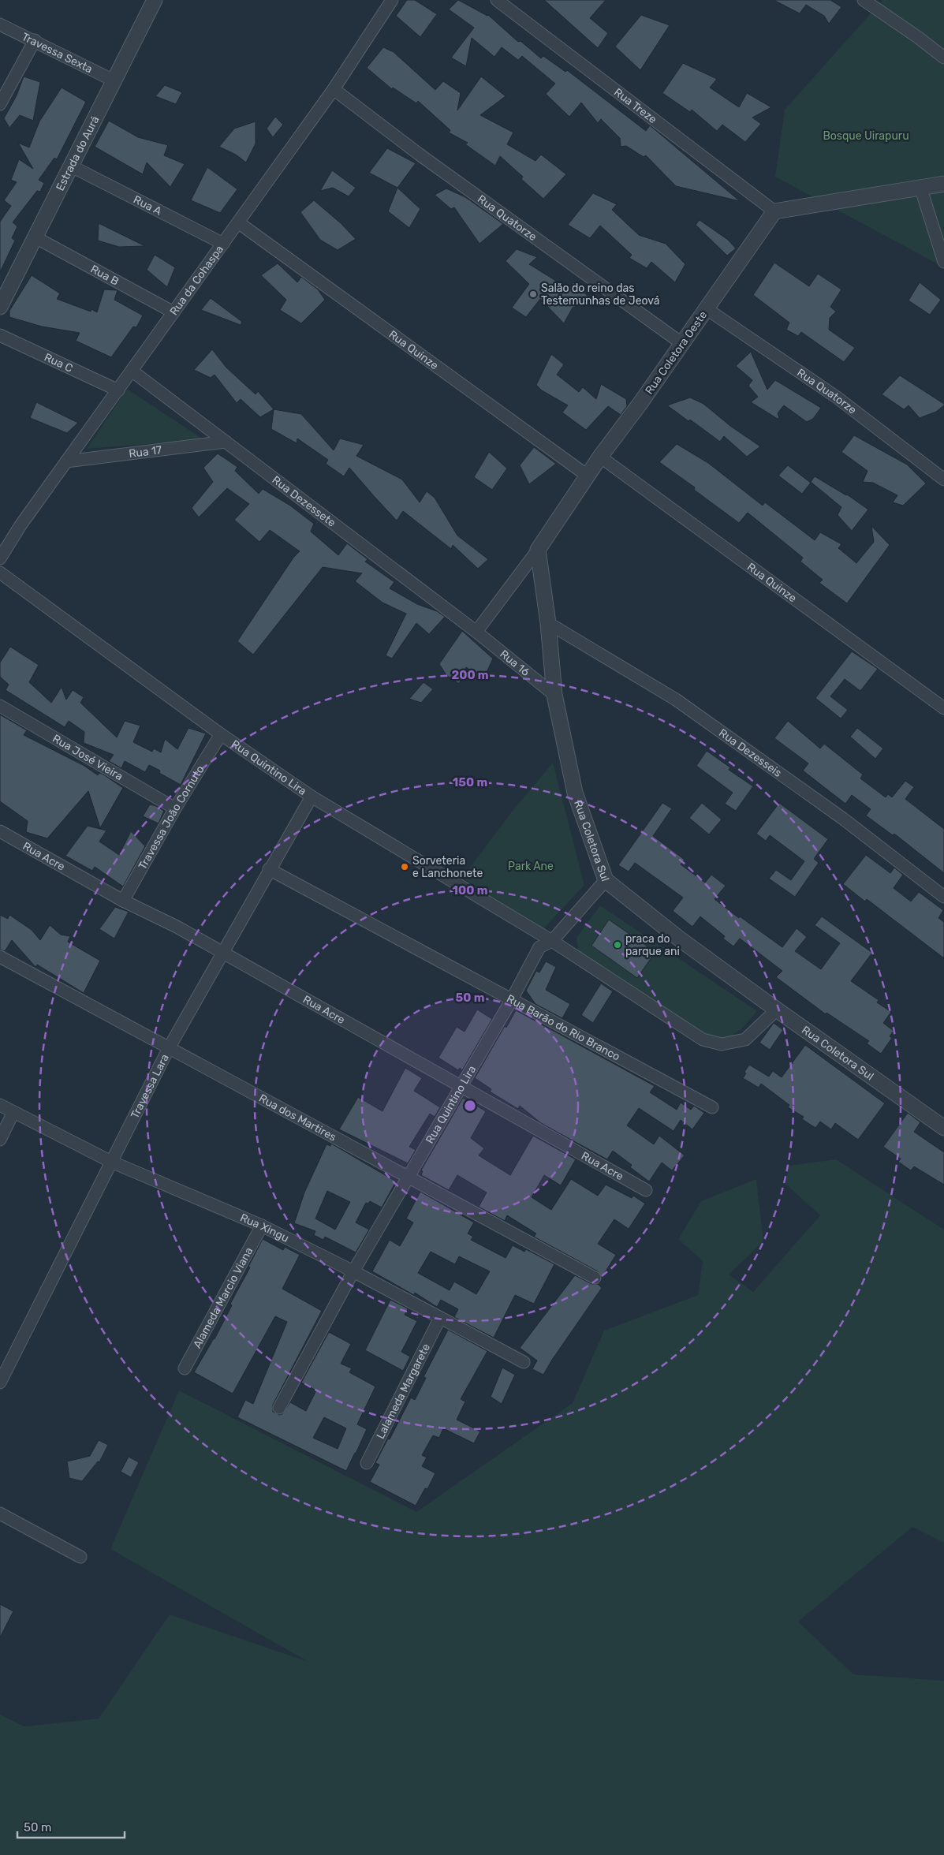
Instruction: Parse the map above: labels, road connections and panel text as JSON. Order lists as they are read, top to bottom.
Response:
{
  "streets": {
    "street": [
      "Travessa Sexta",
      "Rua Treze",
      "Estrada do Aurá",
      "Rua A",
      "Rua Quatorze",
      "Rua B",
      "Rua da Cohaspa",
      "Rua Quinze",
      "Rua Coletora Oeste",
      "Rua C",
      "Rua 17",
      "Rua Dezessete",
      "Rua 16",
      "Rua Dezesseis",
      "Rua José Vieira",
      "Rua Quintino Lira",
      "Travessa João Cornuto",
      "Rua Coletora Sul",
      "Rua Acre",
      "Rua Barão do Rio Branco",
      "Travessa Lara",
      "Rua dos Martires",
      "Rua Xingu",
      "Alameda Marcio Viana",
      "Lalameda Margarete"
    ]
  },
  "crossings": [
    ["Travessa Sexta", "Estrada do Aurá"],
    ["Rua Treze", "Rua Coletora Oeste"],
    ["Estrada do Aurá", "Rua A"],
    ["Estrada do Aurá", "Rua B"],
    ["Rua A", "Rua da Cohaspa"],
    ["Rua Quatorze", "Rua da Cohaspa"],
    ["Rua Quatorze", "Rua Coletora Oeste"],
    ["Rua B", "Rua da Cohaspa"],
    ["Rua da Cohaspa", "Rua Quinze"],
    ["Rua da Cohaspa", "Rua C"],
    ["Rua da Cohaspa", "Rua 17"],
    ["Rua da Cohaspa", "Rua Dezessete"],
    ["Rua Quinze", "Rua Coletora Oeste"],
    ["Rua Coletora Oeste", "Rua Dezessete"],
    ["Rua Coletora Oeste", "Rua 16"],
    ["Rua Coletora Oeste", "Rua Coletora Sul"],
    ["Rua 17", "Rua Dezessete"],
    ["Rua Dezessete", "Rua 16"],
    ["Rua 16", "Rua Coletora Sul"],
    ["Rua Dezesseis", "Rua Coletora Sul"],
    ["Rua José Vieira", "Travessa João Cornuto"],
    ["Rua Quintino Lira", "Travessa João Cornuto"],
    ["Rua Quintino Lira", "Rua Coletora Sul"],
    ["Rua Quintino Lira", "Rua Acre"],
    ["Rua Quintino Lira", "Rua Barão do Rio Branco"],
    ["Rua Quintino Lira", "Travessa Lara"],
    ["Rua Quintino Lira", "Rua dos Martires"],
    ["Rua Quintino Lira", "Rua Xingu"],
    ["Travessa João Cornuto", "Rua Acre"],
    ["Rua Acre", "Travessa Lara"],
    ["Rua Barão do Rio Branco", "Travessa Lara"],
    ["Travessa Lara", "Rua dos Martires"],
    ["Travessa Lara", "Rua Xingu"],
    ["Rua Xingu", "Alameda Marcio Viana"],
    ["Rua Xingu", "Lalameda Margarete"]
  ],
  "parks": ["Bosque Uirapuru", "Park Ane"],
  "places": ["Salão do reino das Testemunhas de Jeová", "Sorveteria e Lanchonete", "praca do parque ani"],
  "scale_bar": "50 m",
  "rings": [
    "200 m",
    "150 m",
    "100 m",
    "50 m"
  ]
}
